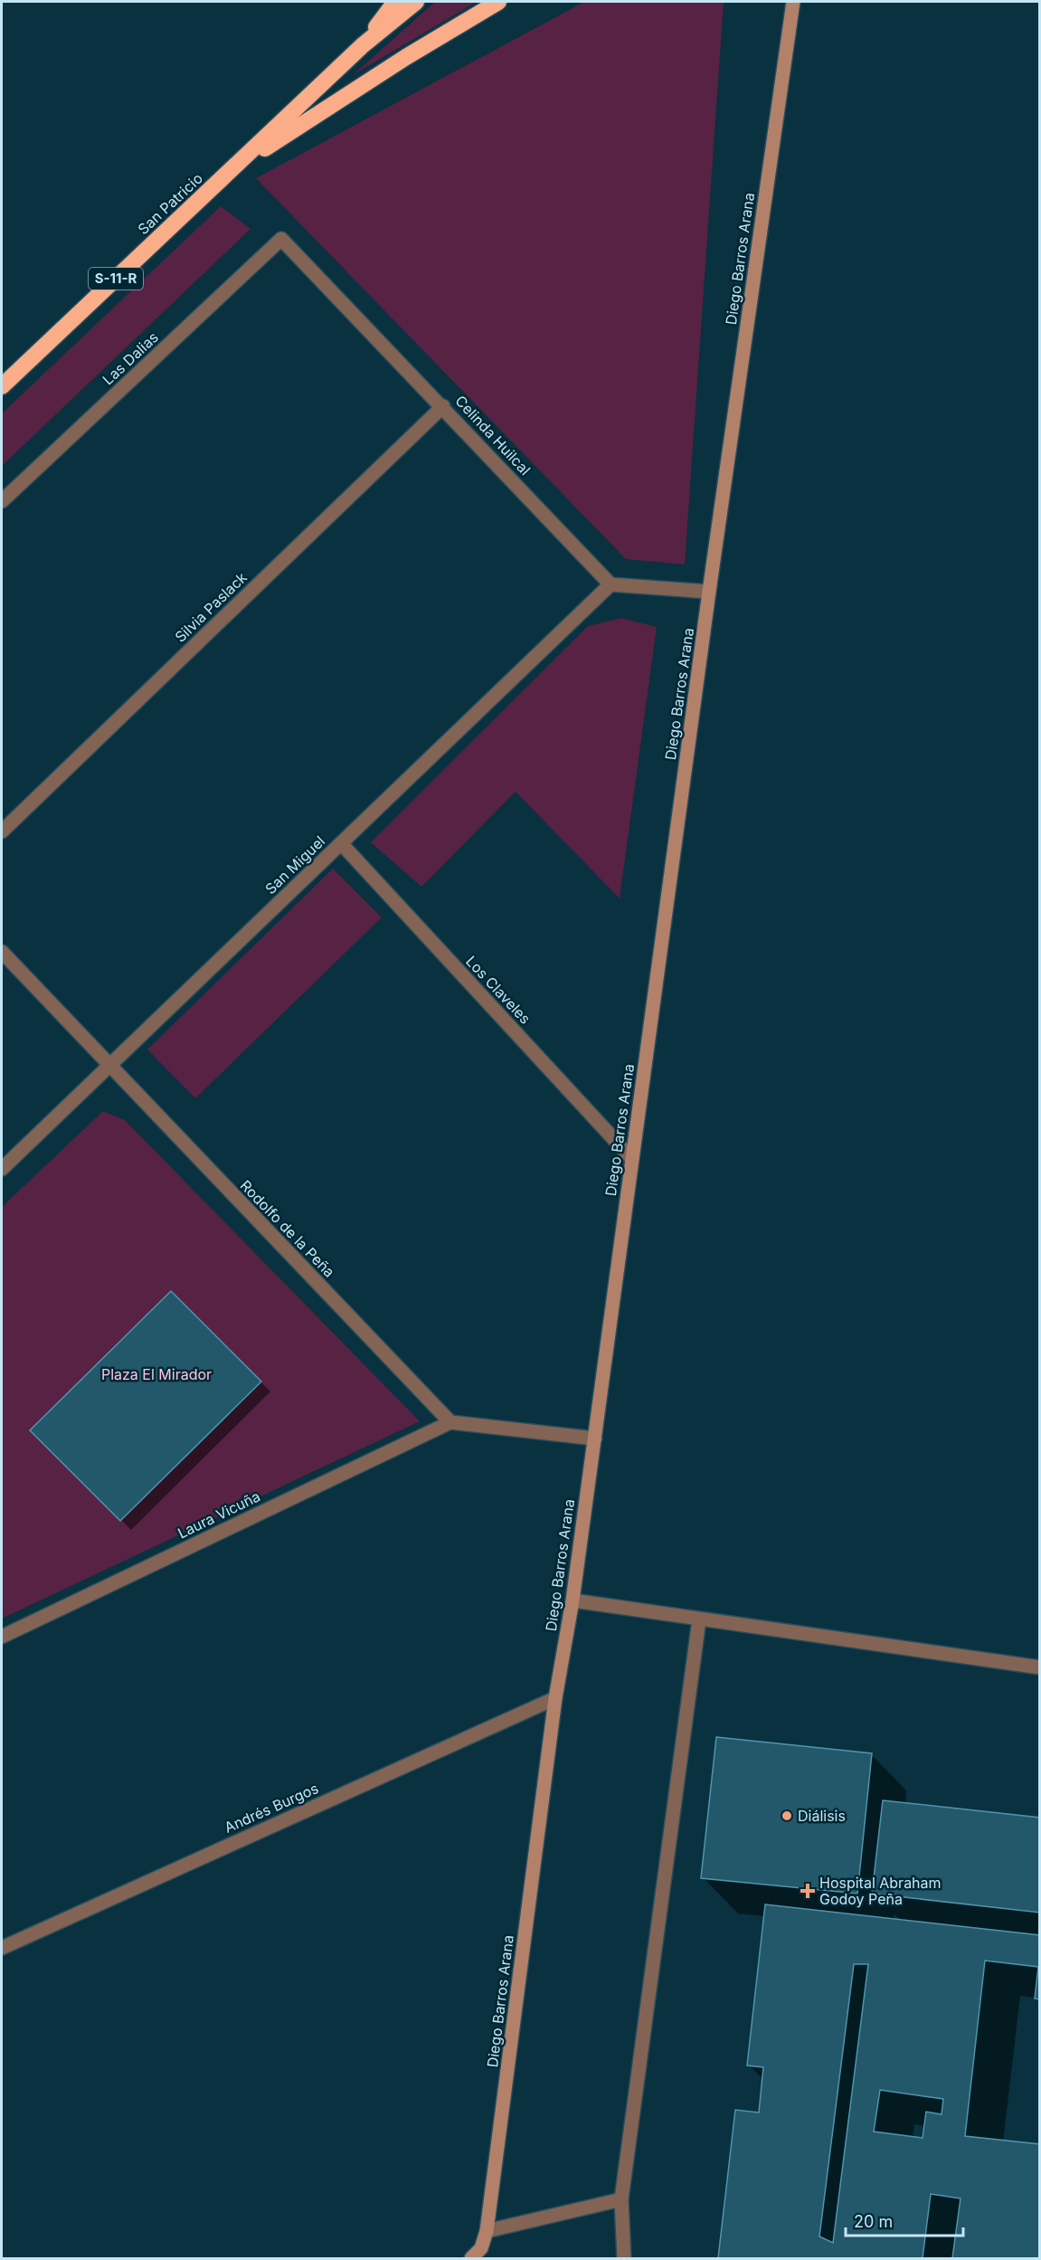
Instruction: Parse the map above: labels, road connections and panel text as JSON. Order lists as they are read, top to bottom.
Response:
{
  "streets": {
    "highway": ["San Patricio", "S-11-R"],
    "street": [
      "Diego Barros Arana",
      "Las Dalias",
      "Celinda Huilcal",
      "Silvia Paslack",
      "San Miguel",
      "Los Claveles",
      "Rodolfo de la Peña",
      "Laura Vicuña",
      "Andrés Burgos"
    ]
  },
  "crossings": [
    ["San Patricio", "S-11-R"],
    ["Diego Barros Arana", "Los Claveles"],
    ["Diego Barros Arana", "Andrés Burgos"],
    ["Las Dalias", "Celinda Huilcal"],
    ["Celinda Huilcal", "Silvia Paslack"],
    ["Celinda Huilcal", "San Miguel"],
    ["San Miguel", "Los Claveles"],
    ["San Miguel", "Rodolfo de la Peña"],
    ["Rodolfo de la Peña", "Laura Vicuña"]
  ],
  "parks": ["Plaza El Mirador"],
  "places": {
    "other": ["Diálisis"],
    "health": ["Hospital Abraham Godoy Peña"]
  },
  "scale_bar": "20 m"
}
